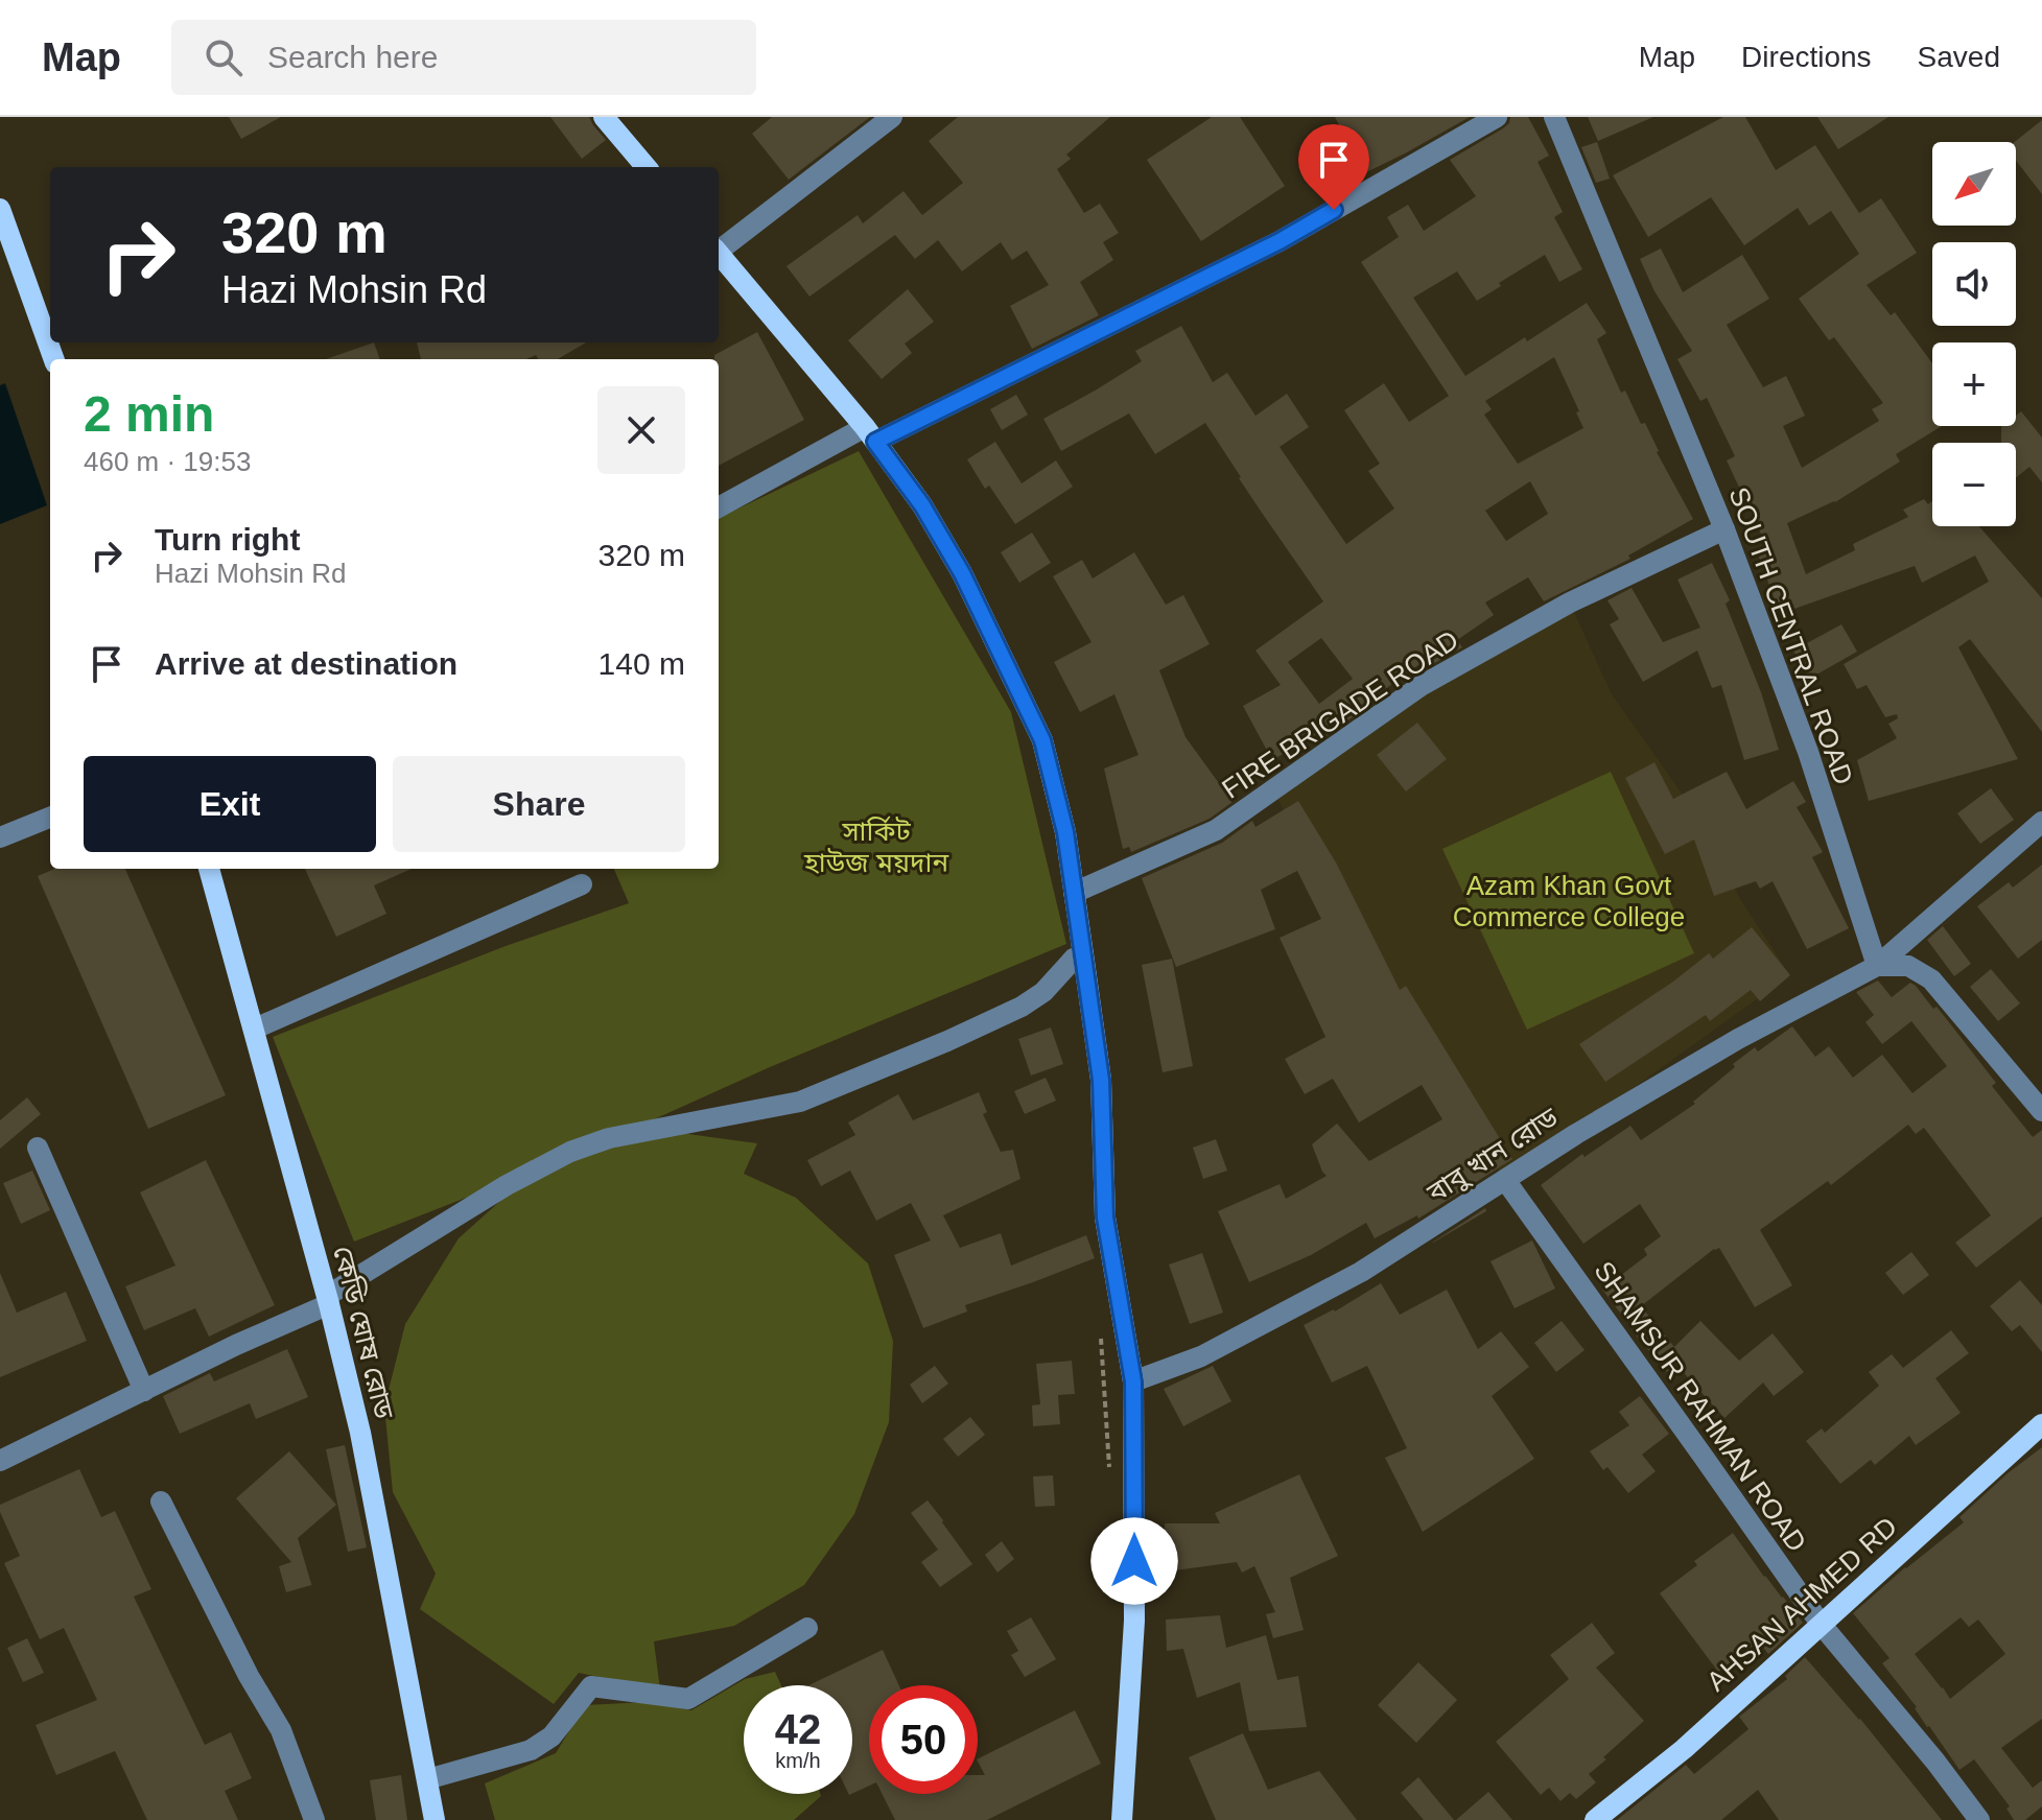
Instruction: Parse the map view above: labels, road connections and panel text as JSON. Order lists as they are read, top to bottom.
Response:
{
  "streets": {
    "main road": ["কেডি ঘোষ রোড", "AHSAN AHMED RD"],
    "street": [
      "SOUTH CENTRAL ROAD",
      "FIRE BRIGADE ROAD",
      "বাবু খান রোড",
      "SHAMSUR RAHMAN ROAD"
    ]
  },
  "crossings": [
    ["SOUTH CENTRAL ROAD", "FIRE BRIGADE ROAD"],
    ["SOUTH CENTRAL ROAD", "বাবু খান রোড"],
    ["বাবু খান রোড", "SHAMSUR RAHMAN ROAD"],
    ["SHAMSUR RAHMAN ROAD", "AHSAN AHMED RD"]
  ],
  "parks": ["সার্কিট হাউজ ময়দান", "Azam Khan Govt Commerce College"],
  "north": "bottom left",
  "page": {
    "header": "Map",
    "search": "Search here",
    "nav": ["Map", "Directions", "Saved"],
    "map_buttons": ["+", "−"],
    "turn": ["320 m", "Hazi Mohsin Rd"],
    "heading": ["2 min", "460 m · 19:53"],
    "list": [
      {
        "name": "Turn right",
        "note": "Hazi Mohsin Rd",
        "value": "320 m"
      },
      {
        "name": "Arrive at destination",
        "value": "140 m"
      }
    ],
    "buttons": ["Exit", "Share"],
    "speed": "42 km/h",
    "limit": "50"
  }
}
